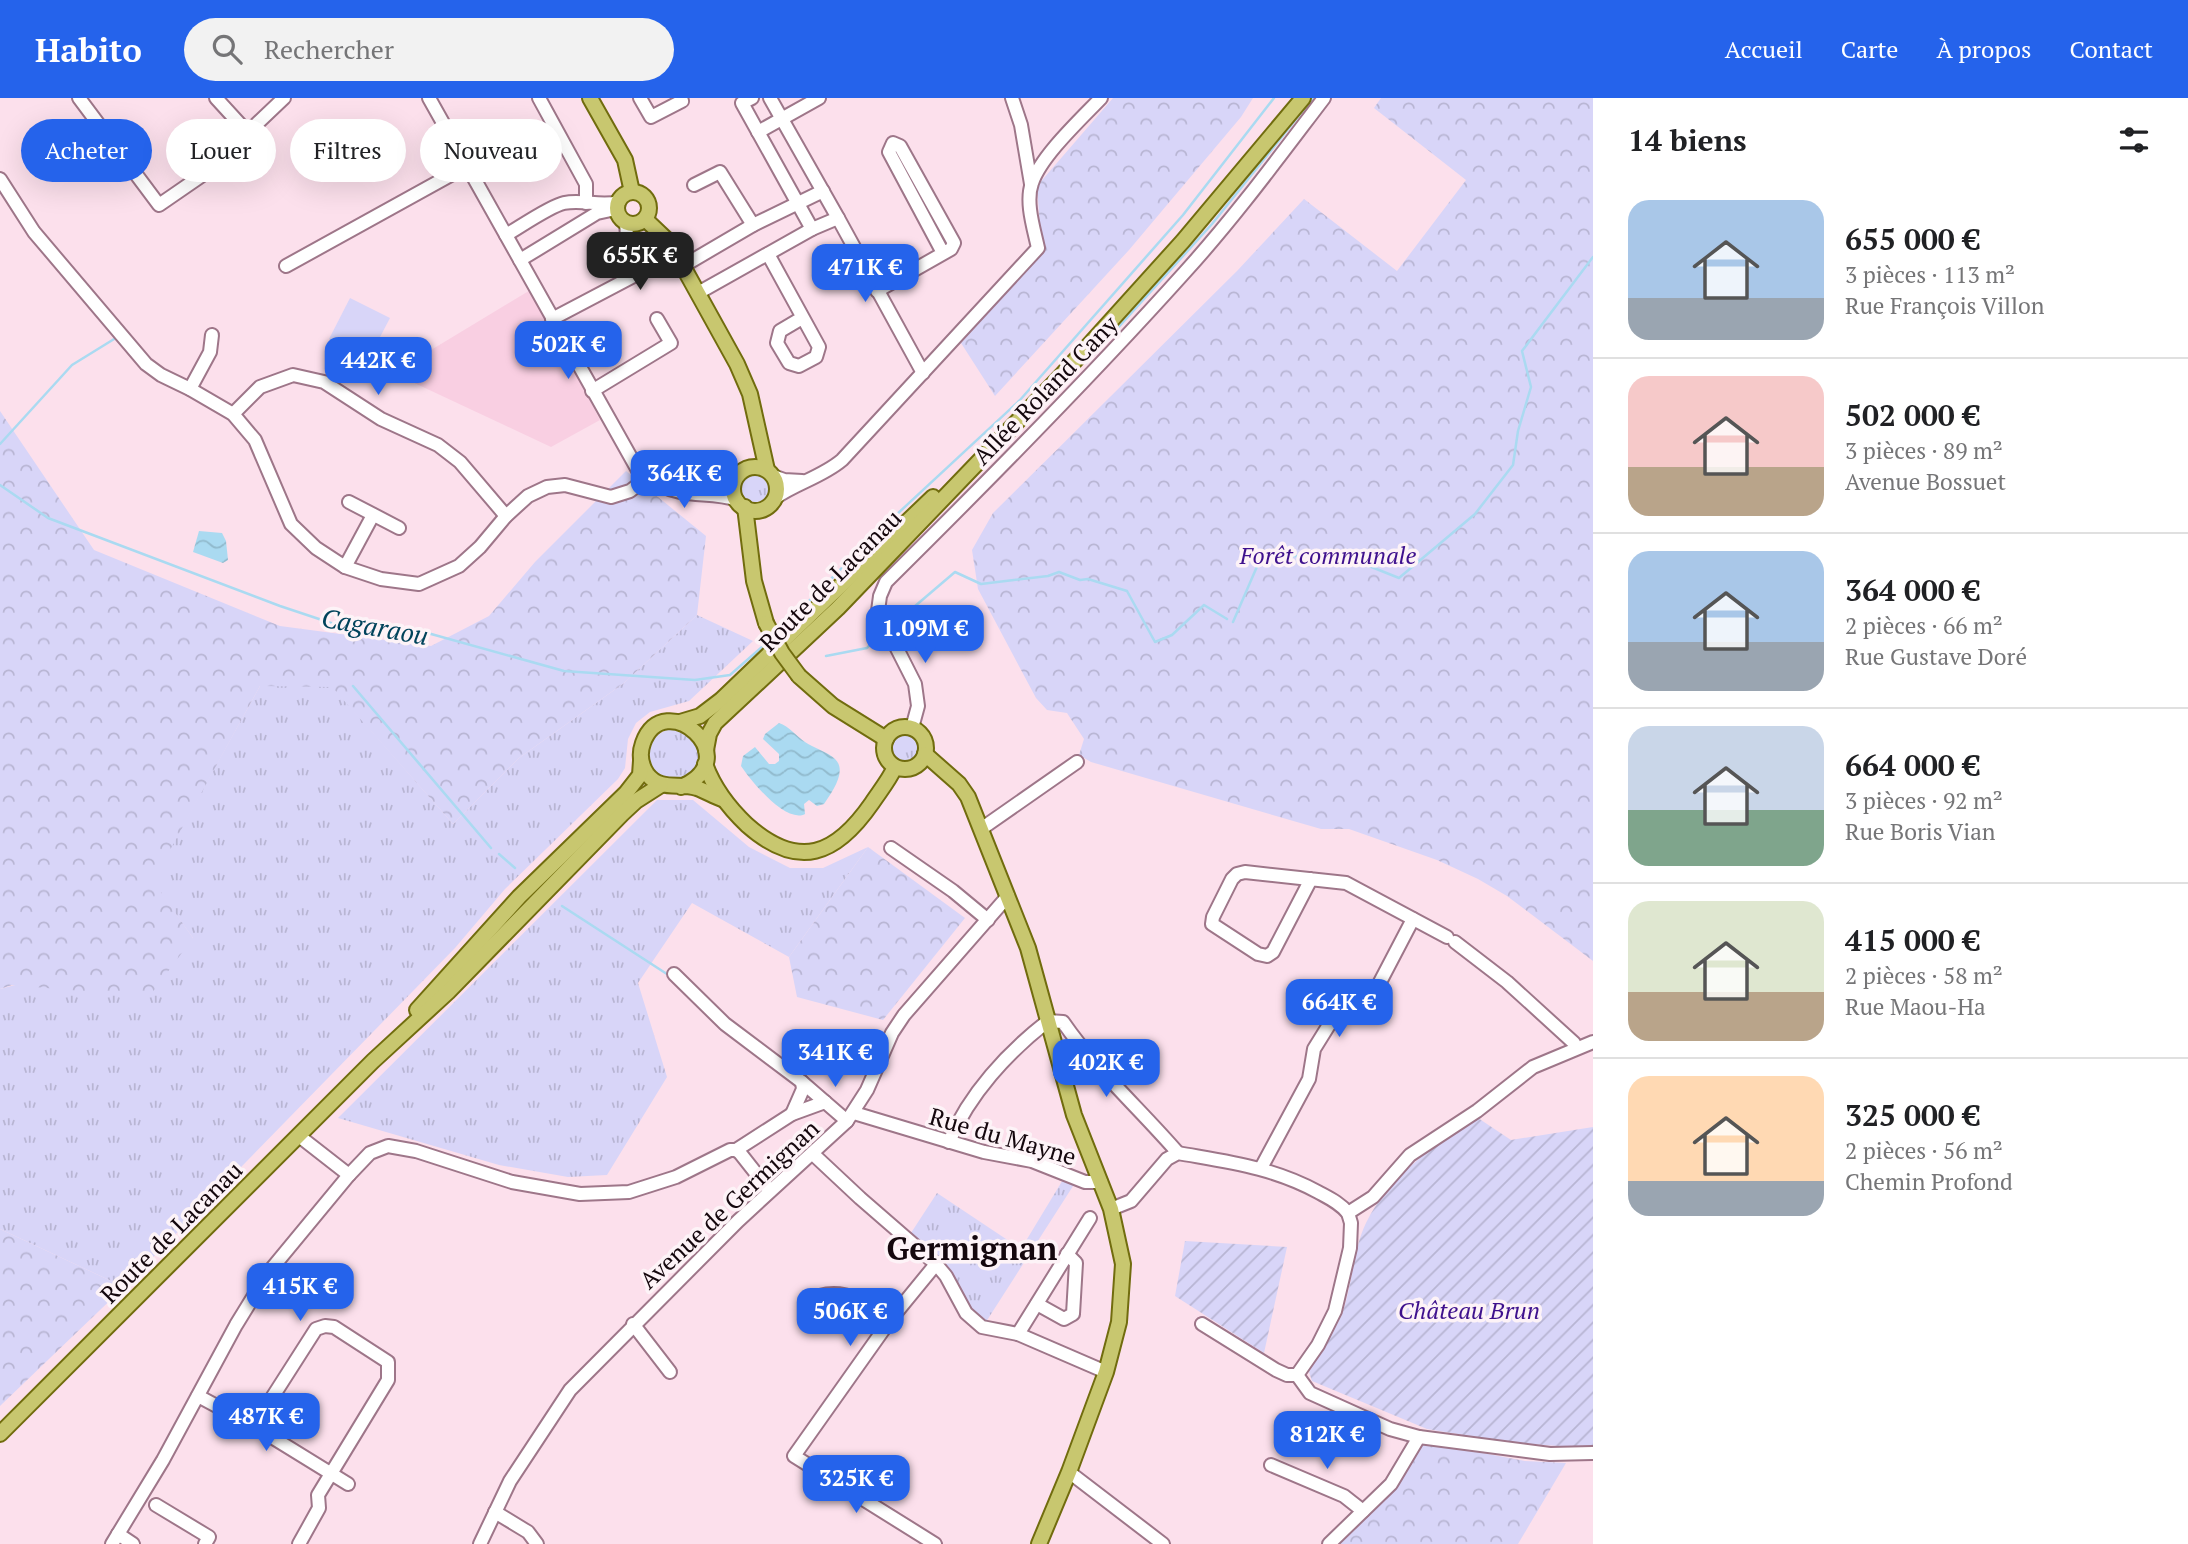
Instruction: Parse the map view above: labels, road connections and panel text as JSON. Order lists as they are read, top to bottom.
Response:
{
  "streets": {
    "main road": ["Route de Lacanau"],
    "street": ["Allée Roland Cany", "Rue du Mayne", "Avenue de Germignan"]
  },
  "crossings": [
    ["Rue du Mayne", "Avenue de Germignan"]
  ],
  "districts": ["Germignan"],
  "water": ["Cagaraou"],
  "parks": ["Forêt communale", "Château Brun"],
  "page": {
    "header": "Habito",
    "search": "Rechercher",
    "nav": [
      "Accueil",
      "Carte",
      "À propos",
      "Contact"
    ],
    "heading": "14 biens",
    "chip": [
      "Acheter",
      "Louer",
      "Filtres",
      "Nouveau"
    ],
    "list": [
      {
        "name": "655 000 €",
        "note": "3 pièces · 113 m² · Rue François Villon"
      },
      {
        "name": "502 000 €",
        "note": "3 pièces · 89 m² · Avenue Bossuet"
      },
      {
        "name": "364 000 €",
        "note": "2 pièces · 66 m² · Rue Gustave Doré"
      },
      {
        "name": "664 000 €",
        "note": "3 pièces · 92 m² · Rue Boris Vian"
      },
      {
        "name": "415 000 €",
        "note": "2 pièces · 58 m² · Rue Maou-Ha"
      },
      {
        "name": "325 000 €",
        "note": "2 pièces · 56 m² · Chemin Profond"
      }
    ],
    "price": [
      "655K €",
      "471K €",
      "502K €",
      "442K €",
      "364K €",
      "1.09M €",
      "664K €",
      "341K €",
      "402K €",
      "415K €",
      "506K €",
      "487K €",
      "812K €",
      "325K €"
    ]
  }
}
